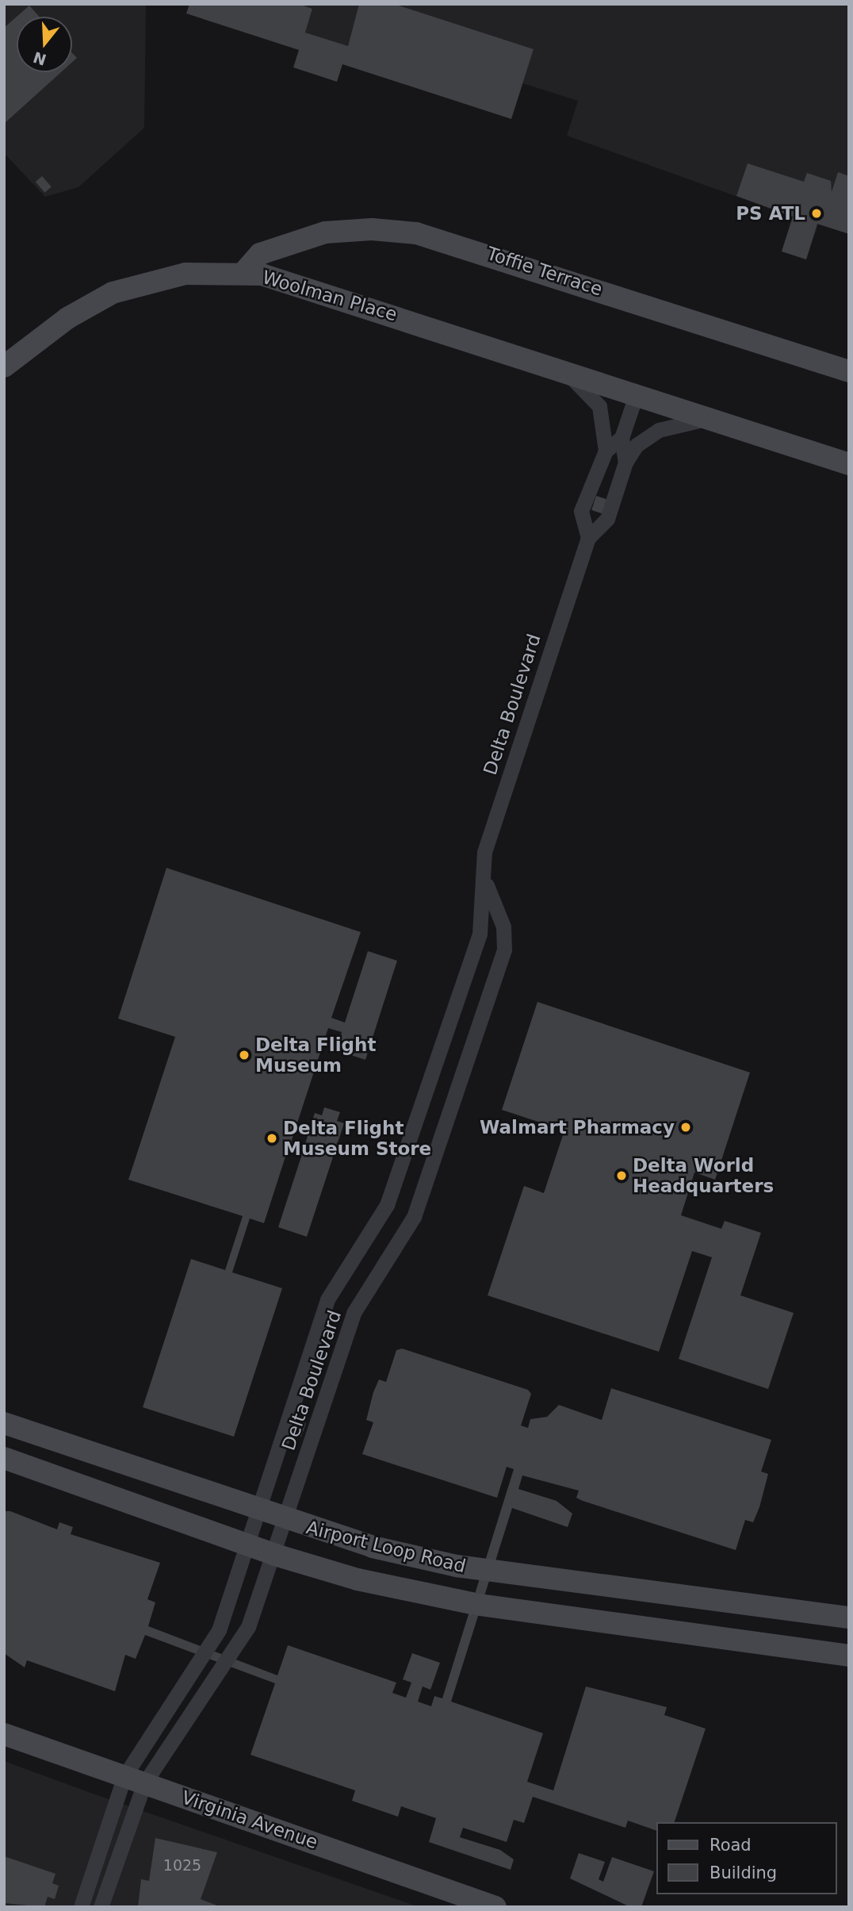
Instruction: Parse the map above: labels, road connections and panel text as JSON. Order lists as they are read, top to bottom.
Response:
{
  "streets": {
    "main road": [
      "Toffie Terrace",
      "Woolman Place",
      "Airport Loop Road",
      "Virginia Avenue"
    ],
    "street": ["Delta Boulevard"]
  },
  "crossings": [
    ["Toffie Terrace", "Woolman Place"],
    ["Woolman Place", "Delta Boulevard"],
    ["Delta Boulevard", "Airport Loop Road"],
    ["Delta Boulevard", "Virginia Avenue"]
  ],
  "places": [
    "PS ATL",
    "Delta Flight Museum",
    "Walmart Pharmacy",
    "Delta Flight Museum Store",
    "Delta World Headquarters"
  ],
  "house_numbers": ["1025"],
  "legend": ["Road", "Building"],
  "north": "bottom"
}
